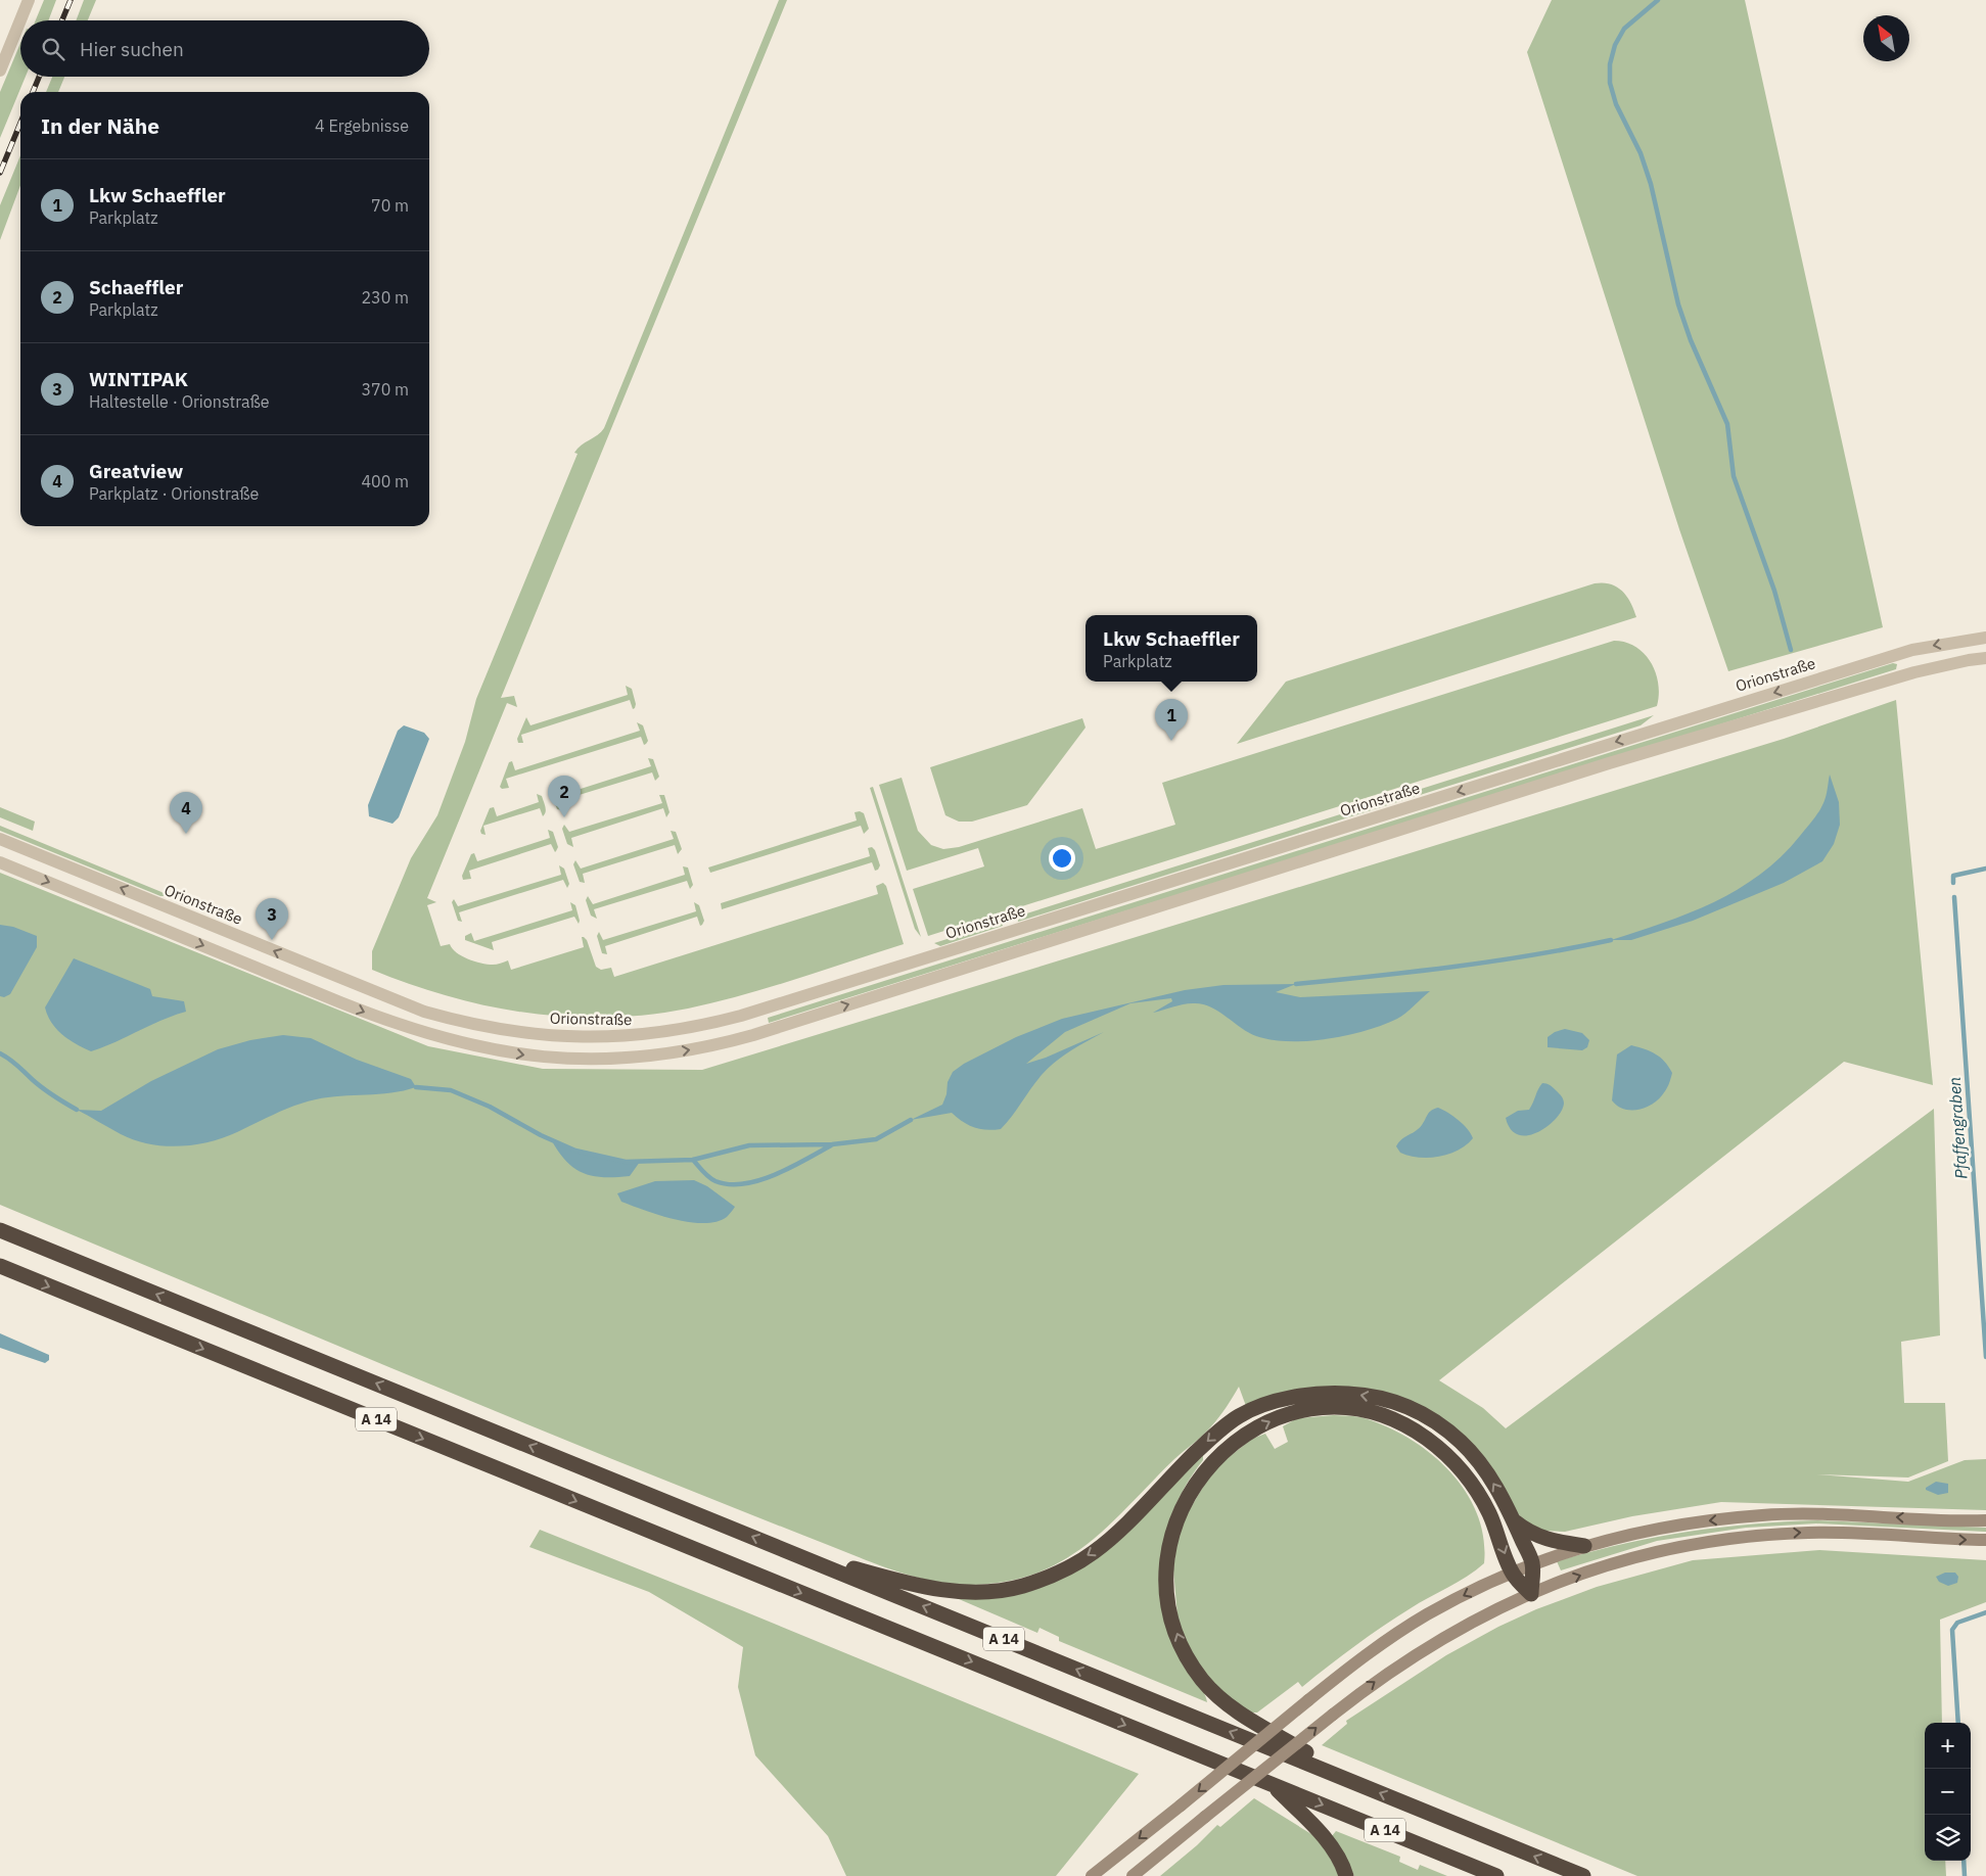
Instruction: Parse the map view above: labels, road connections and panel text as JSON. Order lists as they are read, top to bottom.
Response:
{
  "streets": {
    "highway": ["A 14"],
    "street": ["Orionstraße"]
  },
  "water": ["Pfaffengraben"],
  "north": "top left",
  "page": {
    "search": "Hier suchen",
    "heading": ["In der Nähe", "4 Ergebnisse"],
    "list": [
      {
        "mark": "1",
        "name": "Lkw Schaeffler",
        "note": "Parkplatz",
        "value": "70 m"
      },
      {
        "mark": "2",
        "name": "Schaeffler",
        "note": "Parkplatz",
        "value": "230 m"
      },
      {
        "mark": "3",
        "name": "WINTIPAK",
        "note": "Haltestelle · Orionstraße",
        "value": "370 m"
      },
      {
        "mark": "4",
        "name": "Greatview",
        "note": "Parkplatz · Orionstraße",
        "value": "400 m"
      }
    ],
    "popup": ["Lkw Schaeffler", "Parkplatz"],
    "pins": [
      "1",
      "2",
      "4",
      "3"
    ],
    "map_buttons": ["+", "−"]
  }
}
